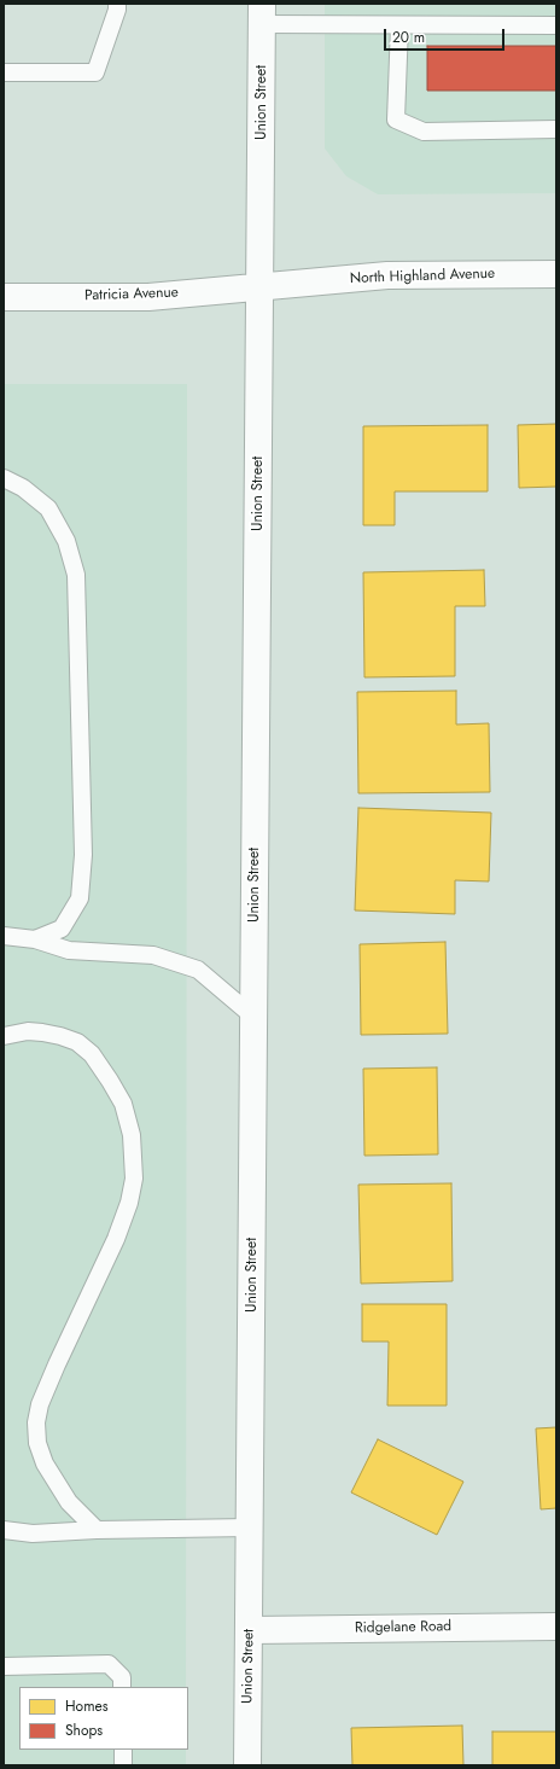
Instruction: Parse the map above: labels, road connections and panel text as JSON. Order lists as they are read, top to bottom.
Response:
{
  "streets": {
    "street": [
      "Union Street",
      "North Highland Avenue",
      "Patricia Avenue",
      "Ridgelane Road"
    ]
  },
  "crossings": [
    ["Union Street", "North Highland Avenue"],
    ["Union Street", "Patricia Avenue"],
    ["Union Street", "Ridgelane Road"],
    ["North Highland Avenue", "Patricia Avenue"]
  ],
  "legend": ["Homes", "Shops"],
  "scale_bar": "20 m"
}
